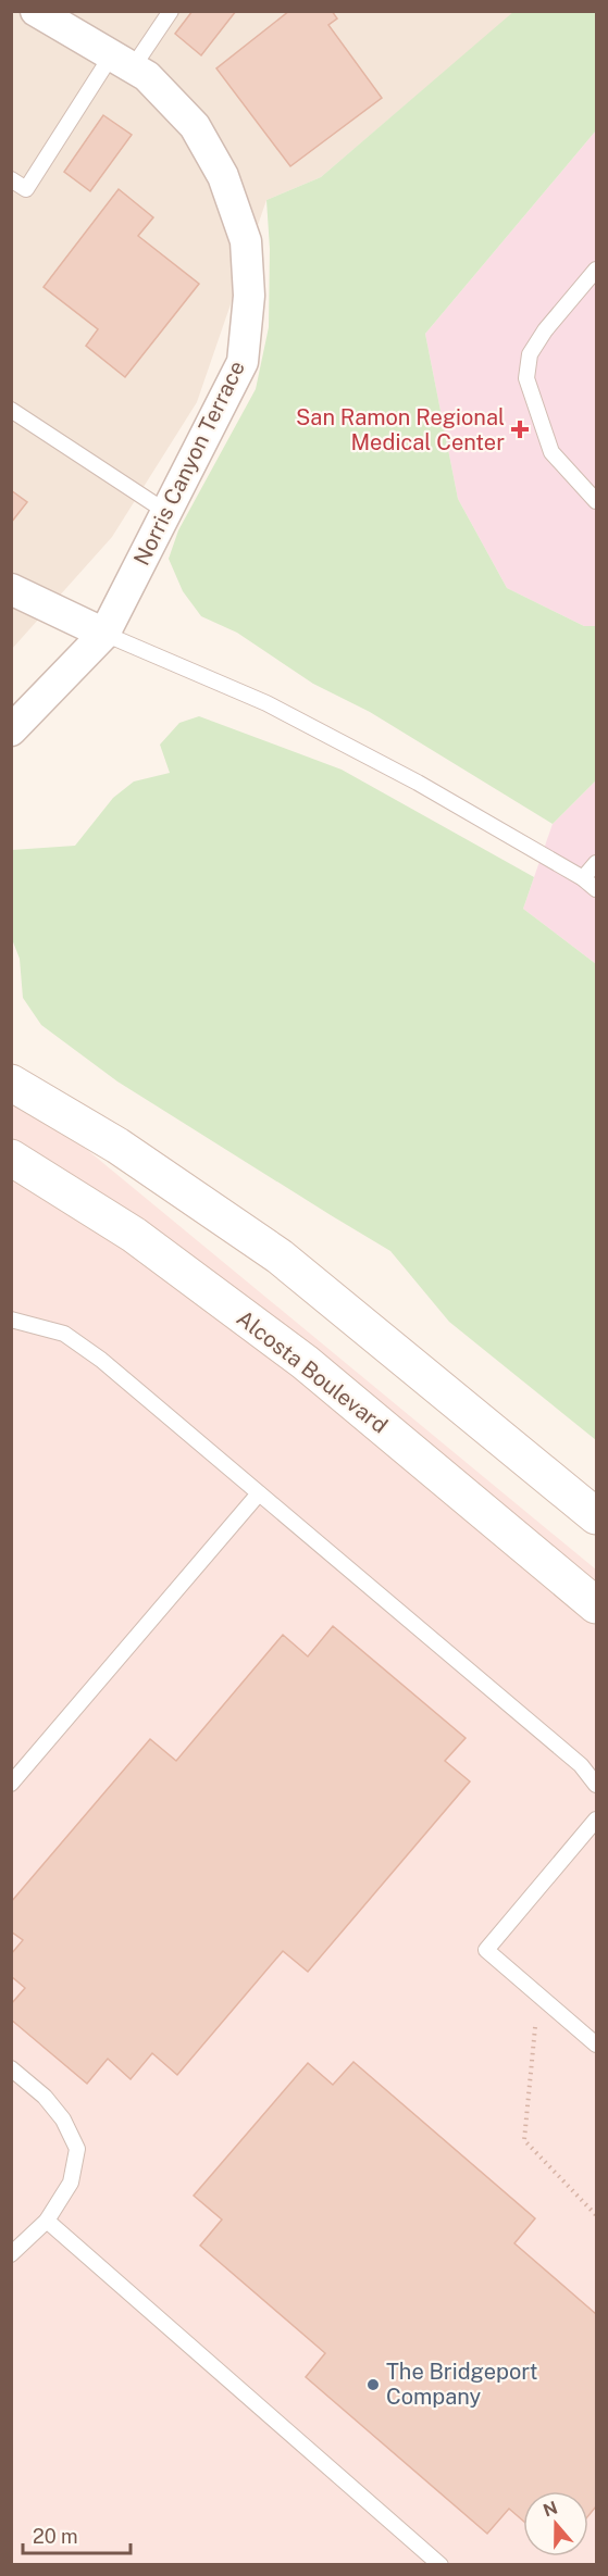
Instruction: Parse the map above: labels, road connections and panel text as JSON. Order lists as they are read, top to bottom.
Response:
{
  "streets": {
    "main road": ["Alcosta Boulevard"],
    "street": ["Norris Canyon Terrace"]
  },
  "places": {
    "health": ["San Ramon Regional Medical Center"],
    "other": ["The Bridgeport Company"]
  },
  "scale_bar": "20 m",
  "north": "top"
}
